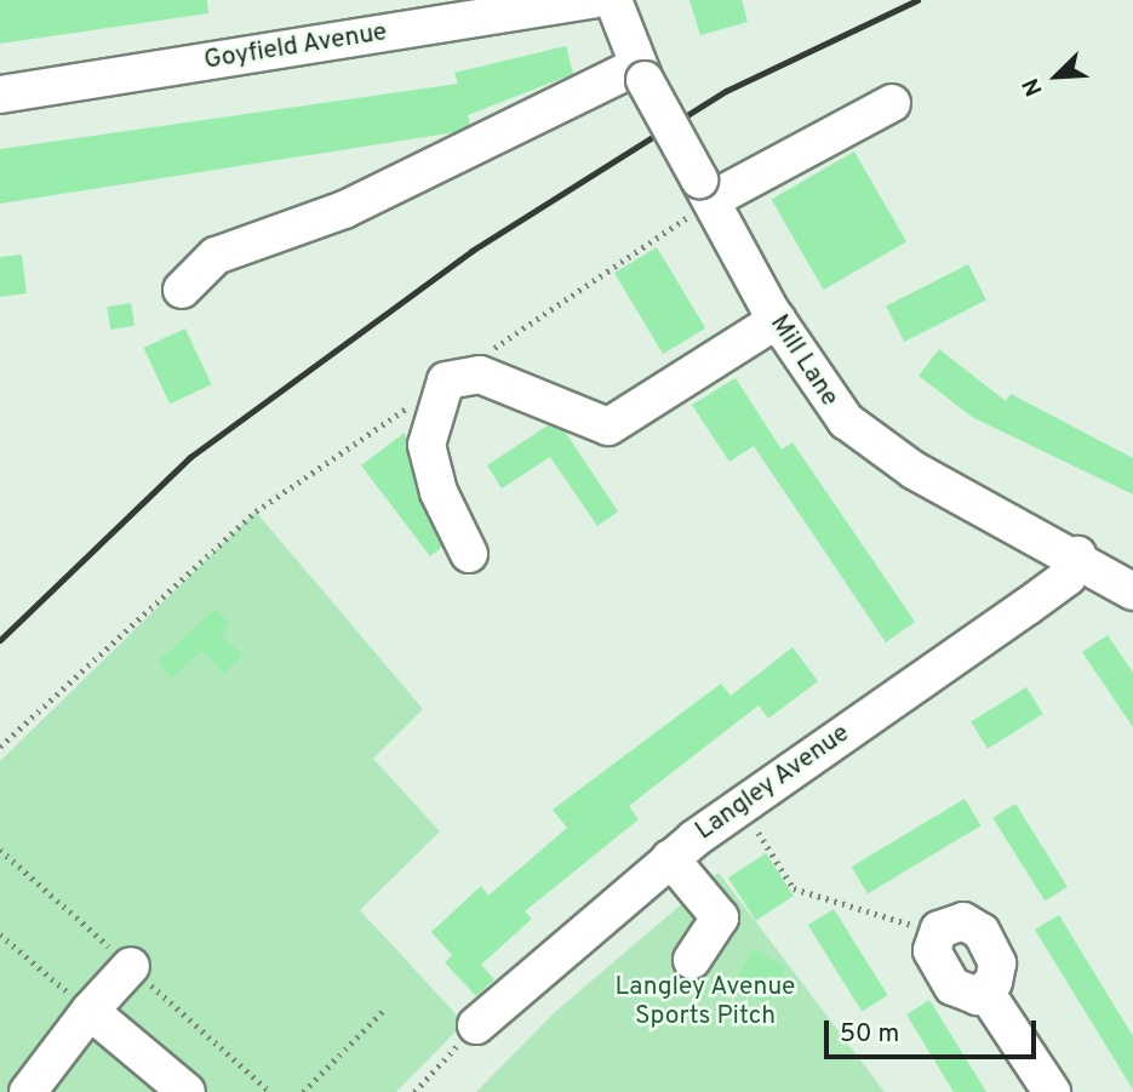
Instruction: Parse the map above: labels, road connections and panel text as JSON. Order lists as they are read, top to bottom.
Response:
{
  "streets": {
    "street": ["Goyfield Avenue", "Mill Lane", "Langley Avenue"]
  },
  "crossings": [
    ["Mill Lane", "Langley Avenue"]
  ],
  "parks": ["Langley Avenue Sports Pitch"],
  "scale_bar": "50 m",
  "north": "bottom left"
}
